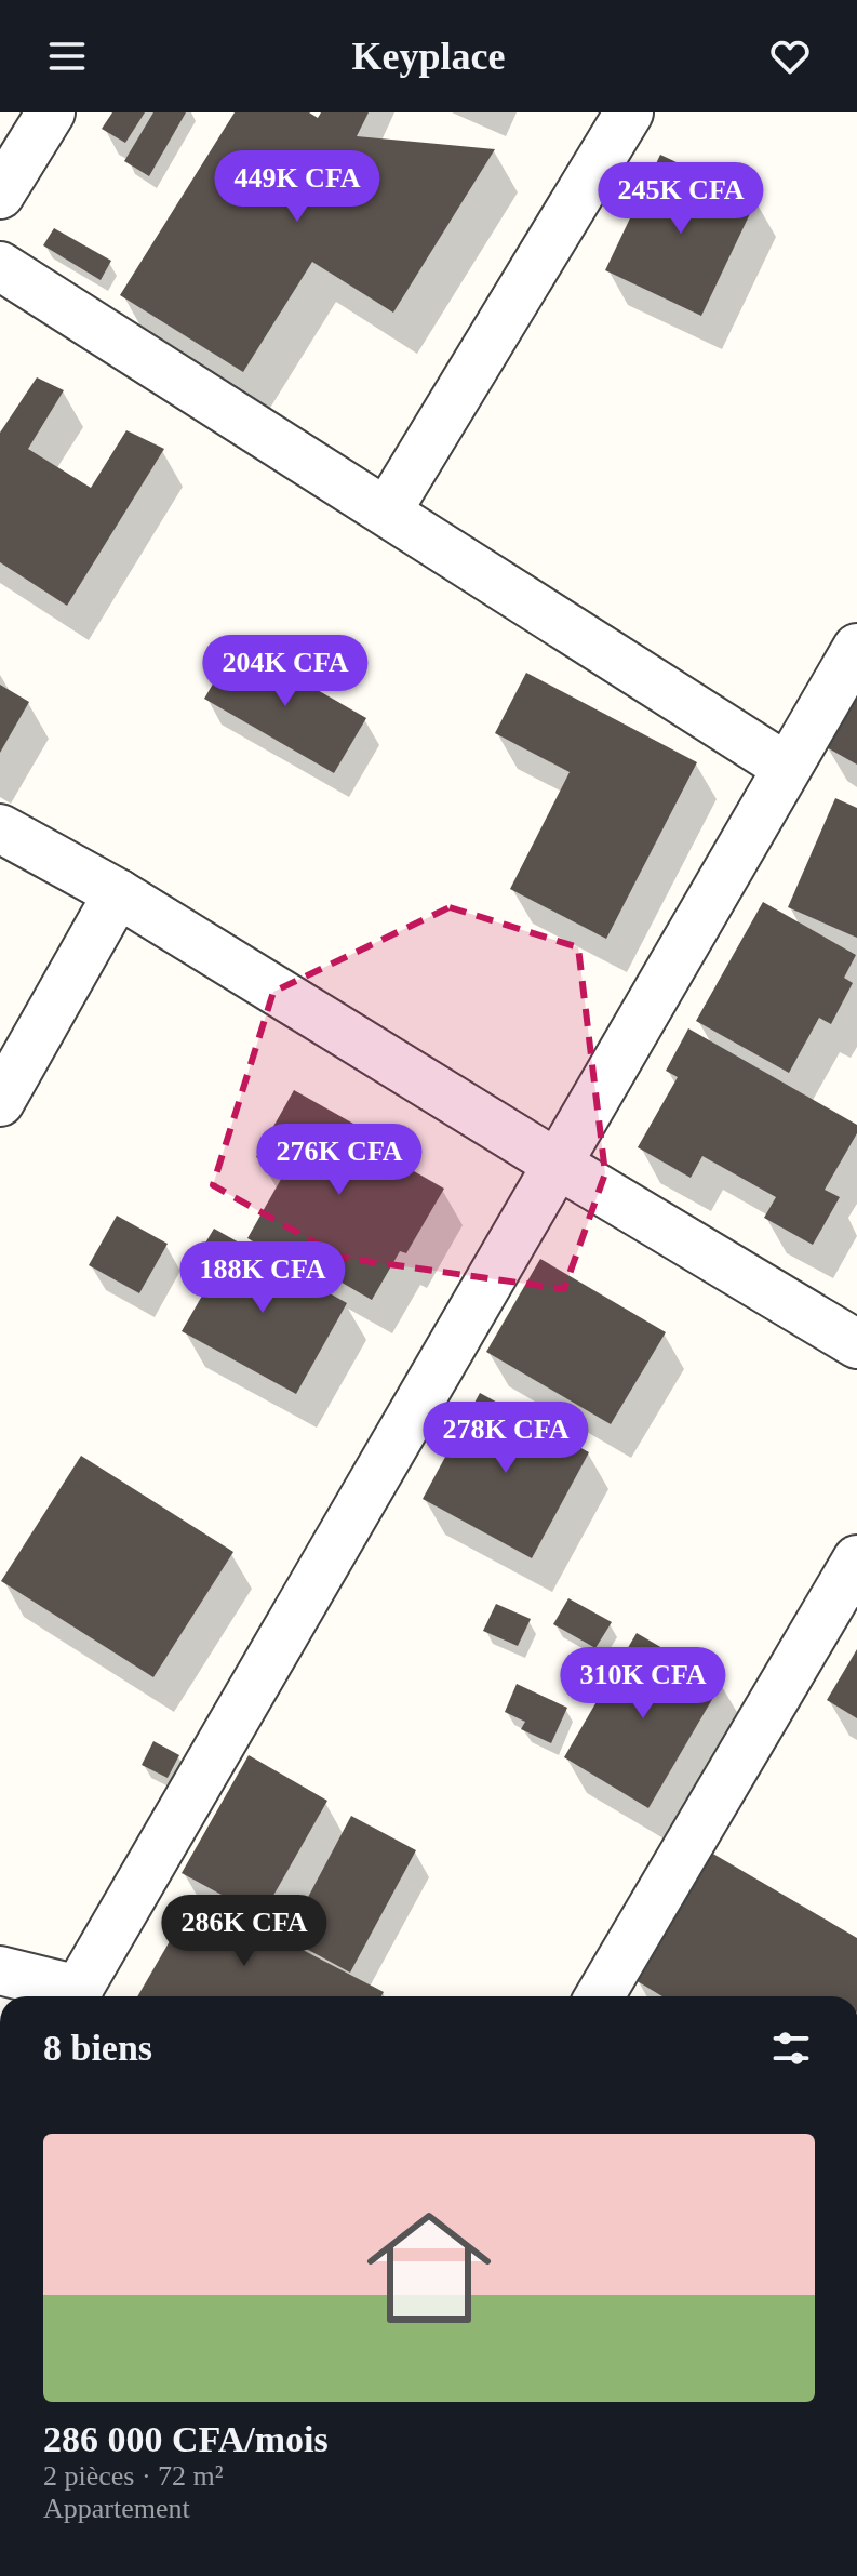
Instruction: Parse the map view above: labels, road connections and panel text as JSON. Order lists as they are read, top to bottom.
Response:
{
  "page": {
    "header": "Keyplace",
    "price": [
      "449K CFA",
      "245K CFA",
      "204K CFA",
      "276K CFA",
      "188K CFA",
      "278K CFA",
      "310K CFA",
      "286K CFA"
    ],
    "heading": "8 biens",
    "list": [
      {
        "name": "286 000 CFA/mois",
        "note": "2 pièces · 72 m² · Appartement"
      }
    ]
  }
}
